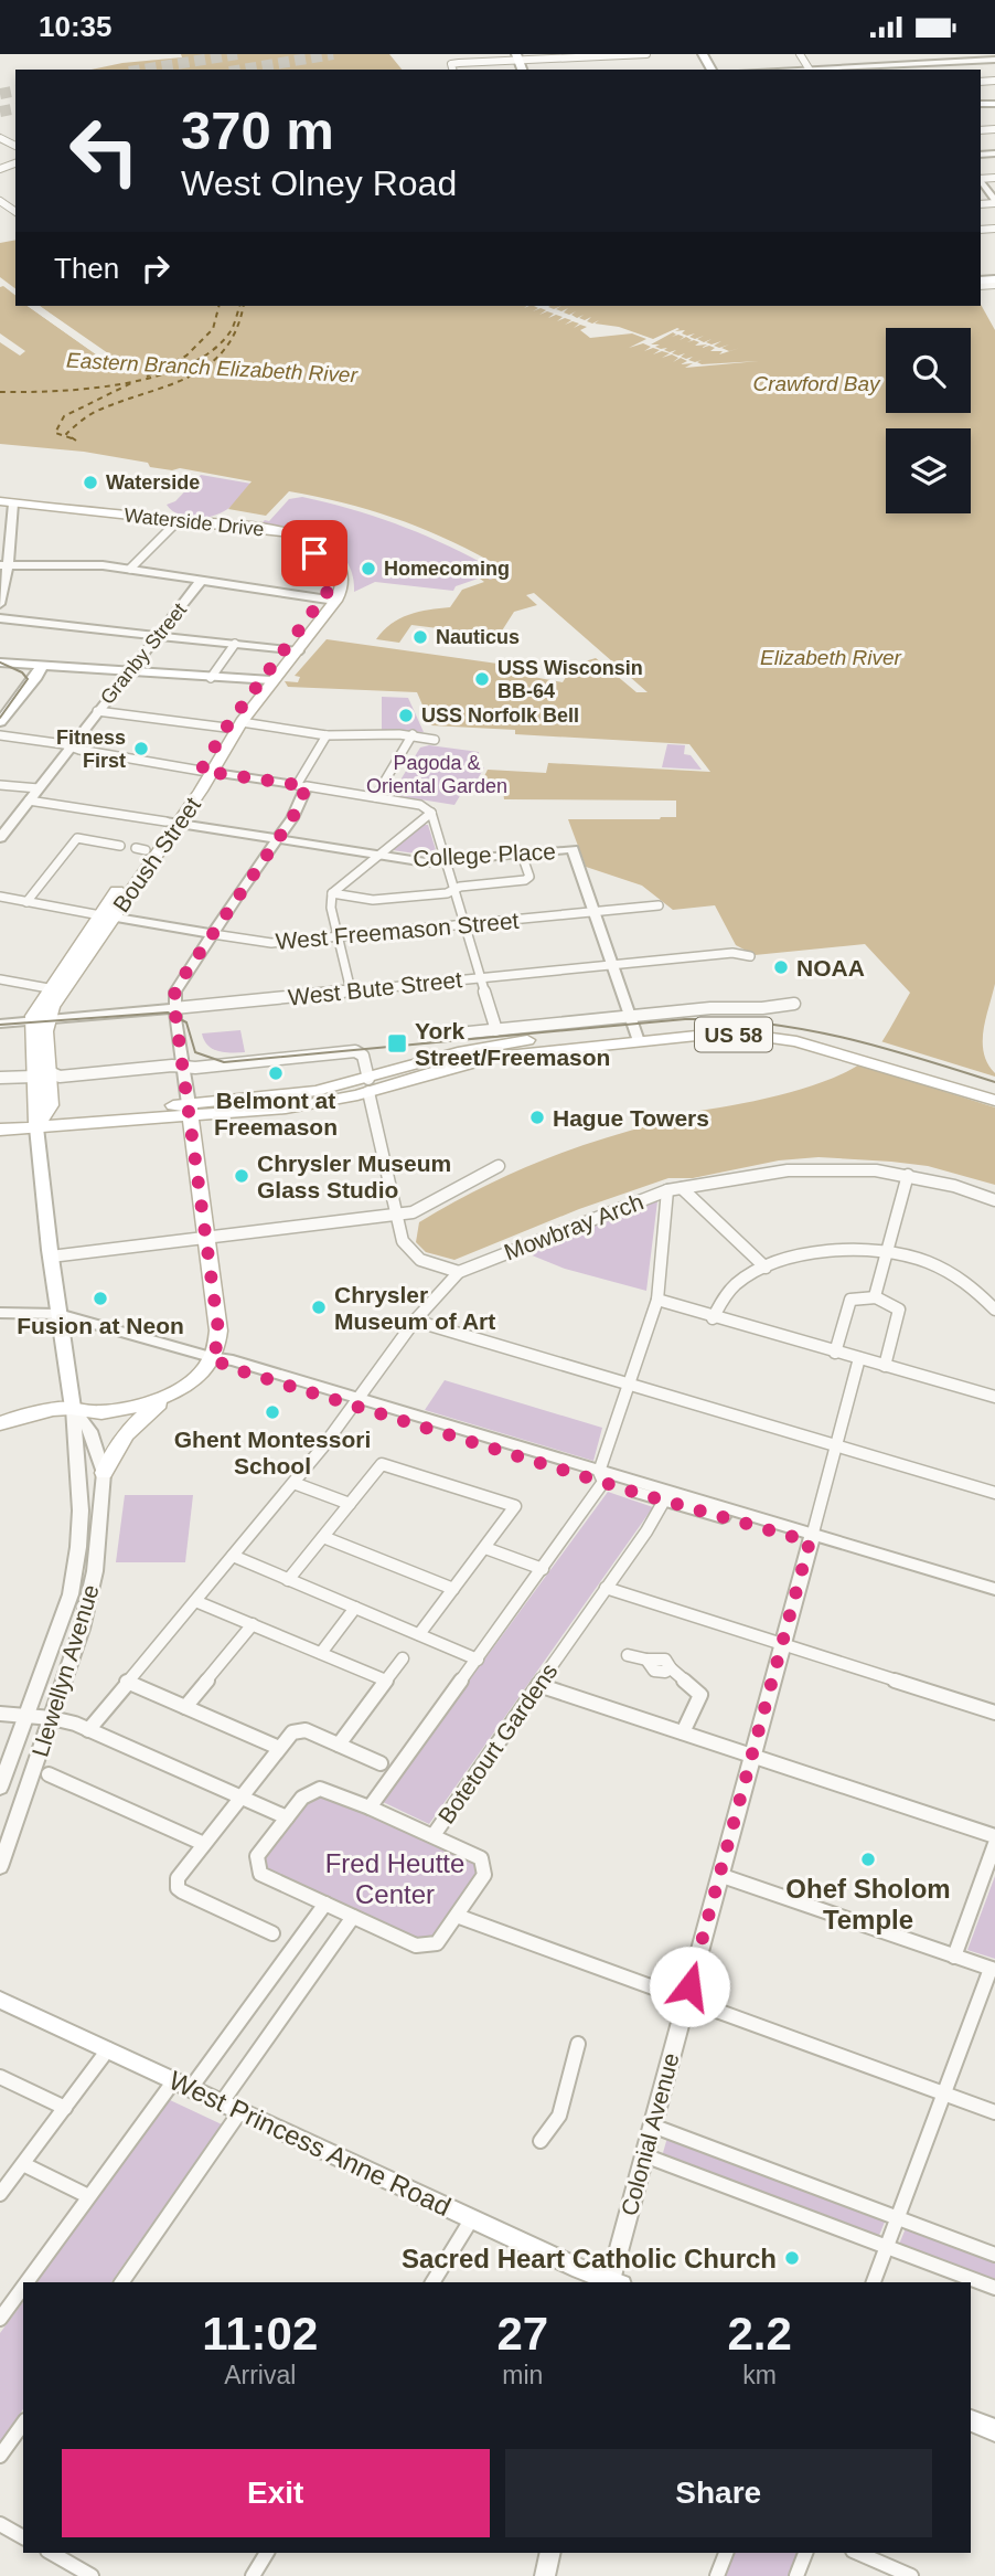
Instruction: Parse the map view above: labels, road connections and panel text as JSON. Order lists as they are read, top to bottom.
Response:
{
  "streets": {
    "main road": [
      "Waterside Drive",
      "Boush Street",
      "US 58",
      "West Princess Anne Road"
    ],
    "street": [
      "Granby Street",
      "College Place",
      "West Freemason Street",
      "West Bute Street",
      "Mowbray Arch",
      "Llewellyn Avenue",
      "Botetourt Gardens",
      "Colonial Avenue"
    ]
  },
  "crossings": [
    ["Waterside Drive", "Boush Street"],
    ["Granby Street", "College Place"],
    ["Boush Street", "College Place"],
    ["Boush Street", "West Freemason Street"],
    ["Boush Street", "West Bute Street"],
    ["Boush Street", "Llewellyn Avenue"],
    ["College Place", "West Freemason Street"],
    ["Colonial Avenue", "West Princess Anne Road"]
  ],
  "water": ["Eastern Branch Elizabeth River", "Crawford Bay", "Elizabeth River"],
  "parks": ["Pagoda & Oriental Garden", "Fred Heutte Center"],
  "places": {
    "other": [
      "Waterside",
      "Homecoming",
      "Nauticus",
      "USS Wisconsin BB-64",
      "USS Norfolk Bell",
      "Fitness First",
      "NOAA",
      "Belmont at Freemason",
      "Hague Towers",
      "Chrysler Museum Glass Studio",
      "Fusion at Neon",
      "Chrysler Museum of Art",
      "Ghent Montessori School",
      "Ohef Sholom Temple",
      "Sacred Heart Catholic Church"
    ],
    "transit": ["York Street/Freemason"]
  },
  "page": {
    "status": "10:35",
    "turn": ["370 m", "West Olney Road"],
    "then": "Then",
    "eta": [
      "11:02",
      "Arrival",
      "27",
      "min",
      "2.2",
      "km"
    ],
    "buttons": ["Exit", "Share"]
  }
}
